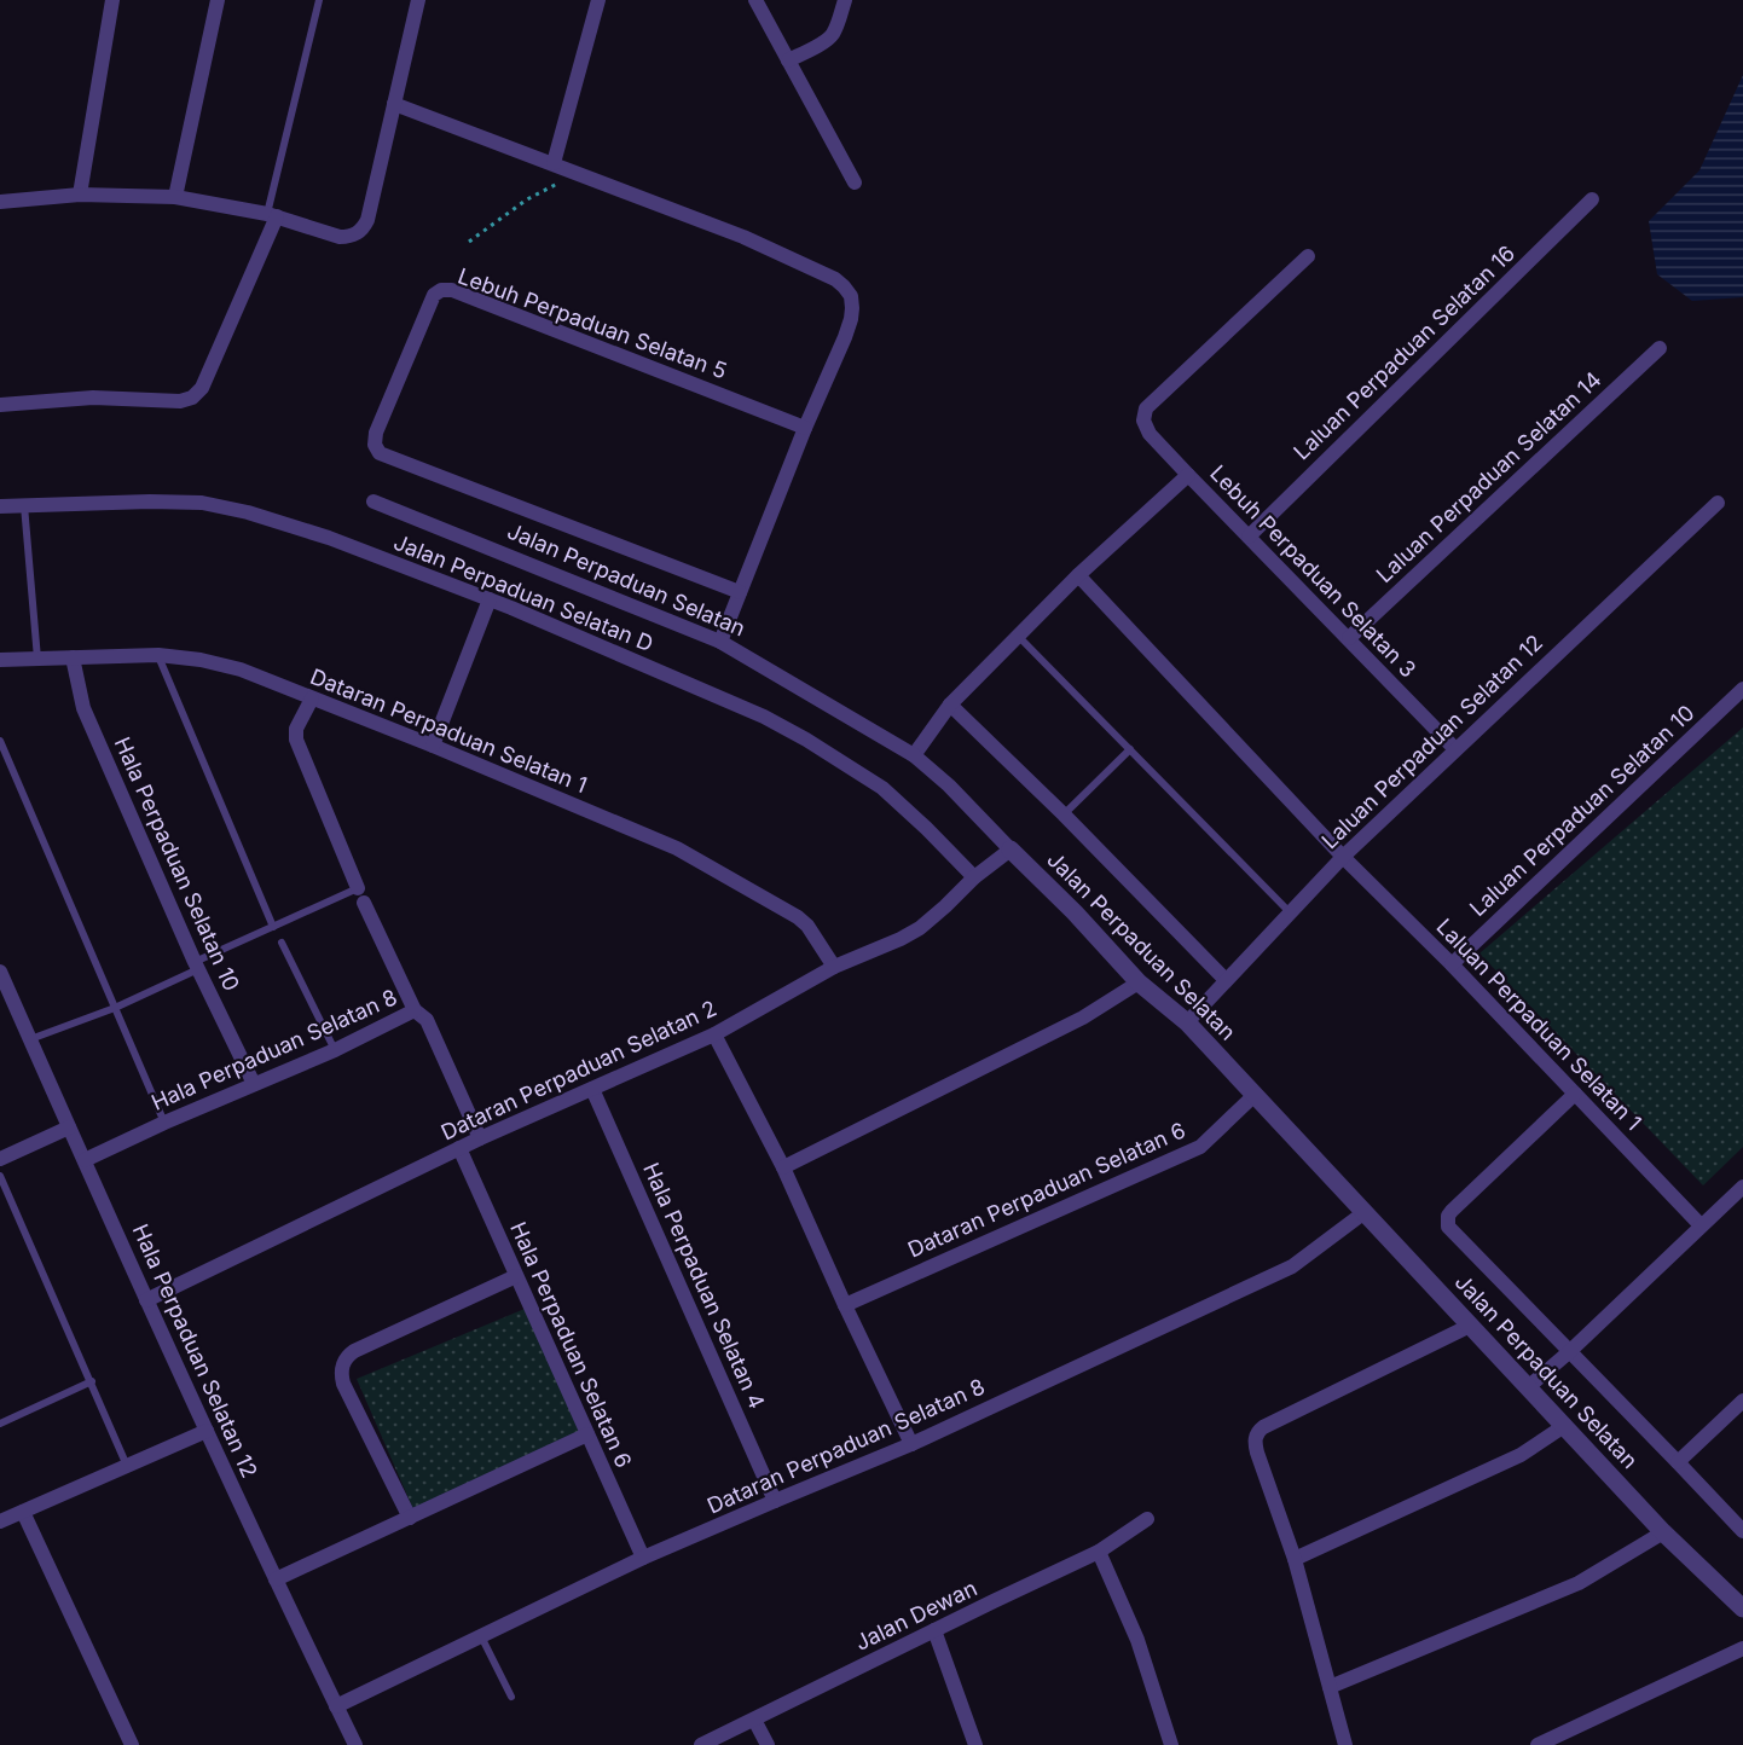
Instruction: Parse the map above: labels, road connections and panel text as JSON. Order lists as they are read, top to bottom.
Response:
{
  "streets": {
    "street": [
      "Lebuh Perpaduan Selatan 5",
      "Laluan Perpaduan Selatan 16",
      "Laluan Perpaduan Selatan 14",
      "Lebuh Perpaduan Selatan 3",
      "Jalan Perpaduan Selatan",
      "Jalan Perpaduan Selatan D",
      "Dataran Perpaduan Selatan 1",
      "Laluan Perpaduan Selatan 12",
      "Laluan Perpaduan Selatan 10",
      "Hala Perpaduan Selatan 10",
      "Laluan Perpaduan Selatan 1",
      "Hala Perpaduan Selatan 8",
      "Dataran Perpaduan Selatan 2",
      "Dataran Perpaduan Selatan 6",
      "Hala Perpaduan Selatan 4",
      "Hala Perpaduan Selatan 6",
      "Hala Perpaduan Selatan 12",
      "Dataran Perpaduan Selatan 8",
      "Jalan Dewan"
    ]
  },
  "crossings": [
    ["Laluan Perpaduan Selatan 16", "Lebuh Perpaduan Selatan 3"],
    ["Laluan Perpaduan Selatan 14", "Lebuh Perpaduan Selatan 3"],
    ["Lebuh Perpaduan Selatan 3", "Laluan Perpaduan Selatan 12"],
    ["Jalan Perpaduan Selatan", "Laluan Perpaduan Selatan 12"],
    ["Jalan Perpaduan Selatan", "Dataran Perpaduan Selatan 2"],
    ["Jalan Perpaduan Selatan", "Dataran Perpaduan Selatan 6"],
    ["Jalan Perpaduan Selatan", "Dataran Perpaduan Selatan 8"],
    ["Jalan Perpaduan Selatan D", "Dataran Perpaduan Selatan 2"],
    ["Dataran Perpaduan Selatan 1", "Hala Perpaduan Selatan 10"],
    ["Dataran Perpaduan Selatan 1", "Dataran Perpaduan Selatan 2"],
    ["Laluan Perpaduan Selatan 12", "Laluan Perpaduan Selatan 1"],
    ["Laluan Perpaduan Selatan 10", "Laluan Perpaduan Selatan 1"],
    ["Hala Perpaduan Selatan 10", "Hala Perpaduan Selatan 8"],
    ["Hala Perpaduan Selatan 8", "Hala Perpaduan Selatan 12"],
    ["Dataran Perpaduan Selatan 2", "Hala Perpaduan Selatan 4"],
    ["Dataran Perpaduan Selatan 2", "Hala Perpaduan Selatan 6"],
    ["Dataran Perpaduan Selatan 2", "Hala Perpaduan Selatan 12"],
    ["Hala Perpaduan Selatan 4", "Dataran Perpaduan Selatan 8"],
    ["Hala Perpaduan Selatan 6", "Dataran Perpaduan Selatan 8"],
    ["Hala Perpaduan Selatan 12", "Dataran Perpaduan Selatan 8"]
  ]
}
